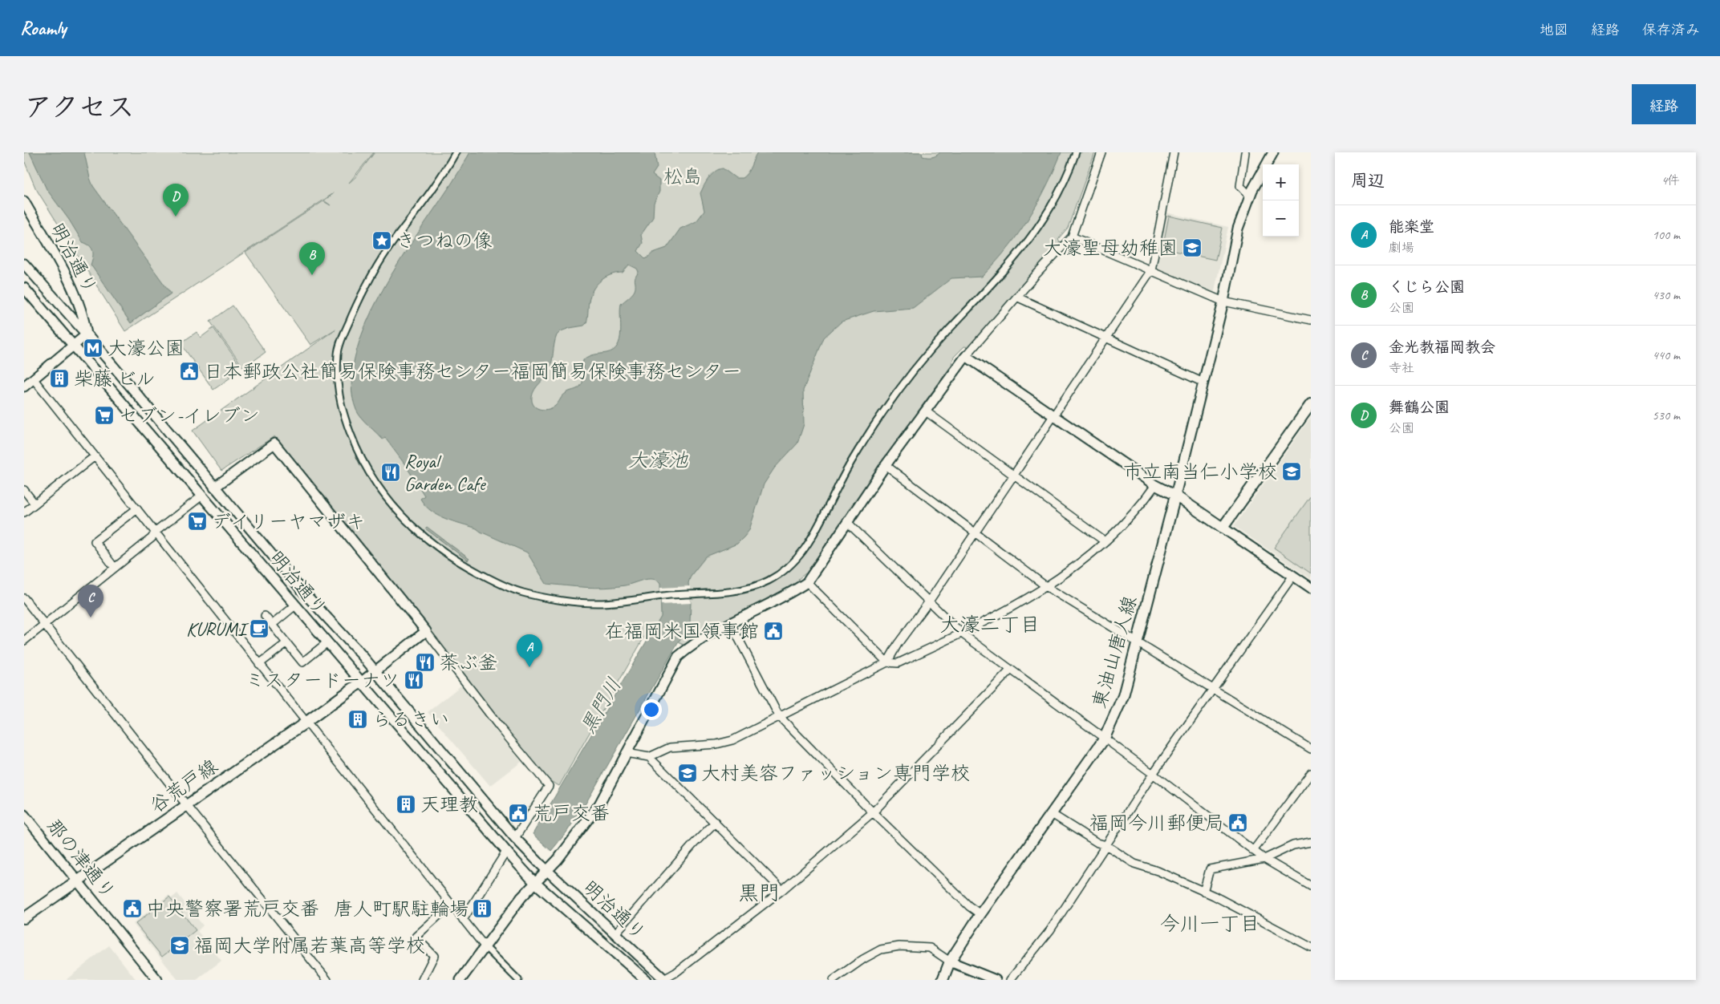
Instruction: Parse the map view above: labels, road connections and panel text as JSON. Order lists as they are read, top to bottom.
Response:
{
  "streets": {
    "main road": ["東油山唐人線", "谷荒戸線"],
    "street": ["明治通り", "那の津通り"]
  },
  "crossings": [
    ["明治通り", "谷荒戸線"],
    ["谷荒戸線", "那の津通り"]
  ],
  "districts": ["大濠二丁目", "黒門", "今川一丁目"],
  "water": ["大濠池", "黒門川"],
  "parks": ["松島"],
  "places": {
    "place": ["きつねの像"],
    "school or university": [
      "大濠聖母幼稚園",
      "市立南当仁小学校",
      "大村美容ファッション専門学校",
      "福岡大学附属若葉高等学校"
    ],
    "metro station": ["大濠公園"],
    "public building": [
      "日本郵政公社簡易保険事務センター福岡簡易保険事務センター",
      "在福岡米国領事館",
      "荒戸交番",
      "福岡今川郵便局",
      "中央警察署荒戸交番"
    ],
    "building": [
      "柴藤 ビル",
      "らるきい",
      "天理教",
      "唐人町駅駐輪場"
    ],
    "supermarket": ["セブン-イレブン", "デイリーヤマザキ"],
    "restaurant": ["Royal Garden Cafe", "茶ぶ釜", "ミスタードーナツ"],
    "cafe": ["KURUMI"]
  },
  "page": {
    "header": "Roamly",
    "nav": ["地図", "経路", "保存済み"],
    "title": "アクセス",
    "buttons": "経路",
    "heading": ["周辺", "4件"],
    "map_buttons": ["+", "−"],
    "pins": [
      "D",
      "B",
      "C",
      "A"
    ],
    "list": [
      {
        "mark": "A",
        "name": "能楽堂",
        "note": "劇場",
        "value": "100 m"
      },
      {
        "mark": "B",
        "name": "くじら公園",
        "note": "公園",
        "value": "430 m"
      },
      {
        "mark": "C",
        "name": "金光教福岡教会",
        "note": "寺社",
        "value": "440 m"
      },
      {
        "mark": "D",
        "name": "舞鶴公園",
        "note": "公園",
        "value": "530 m"
      }
    ]
  }
}
